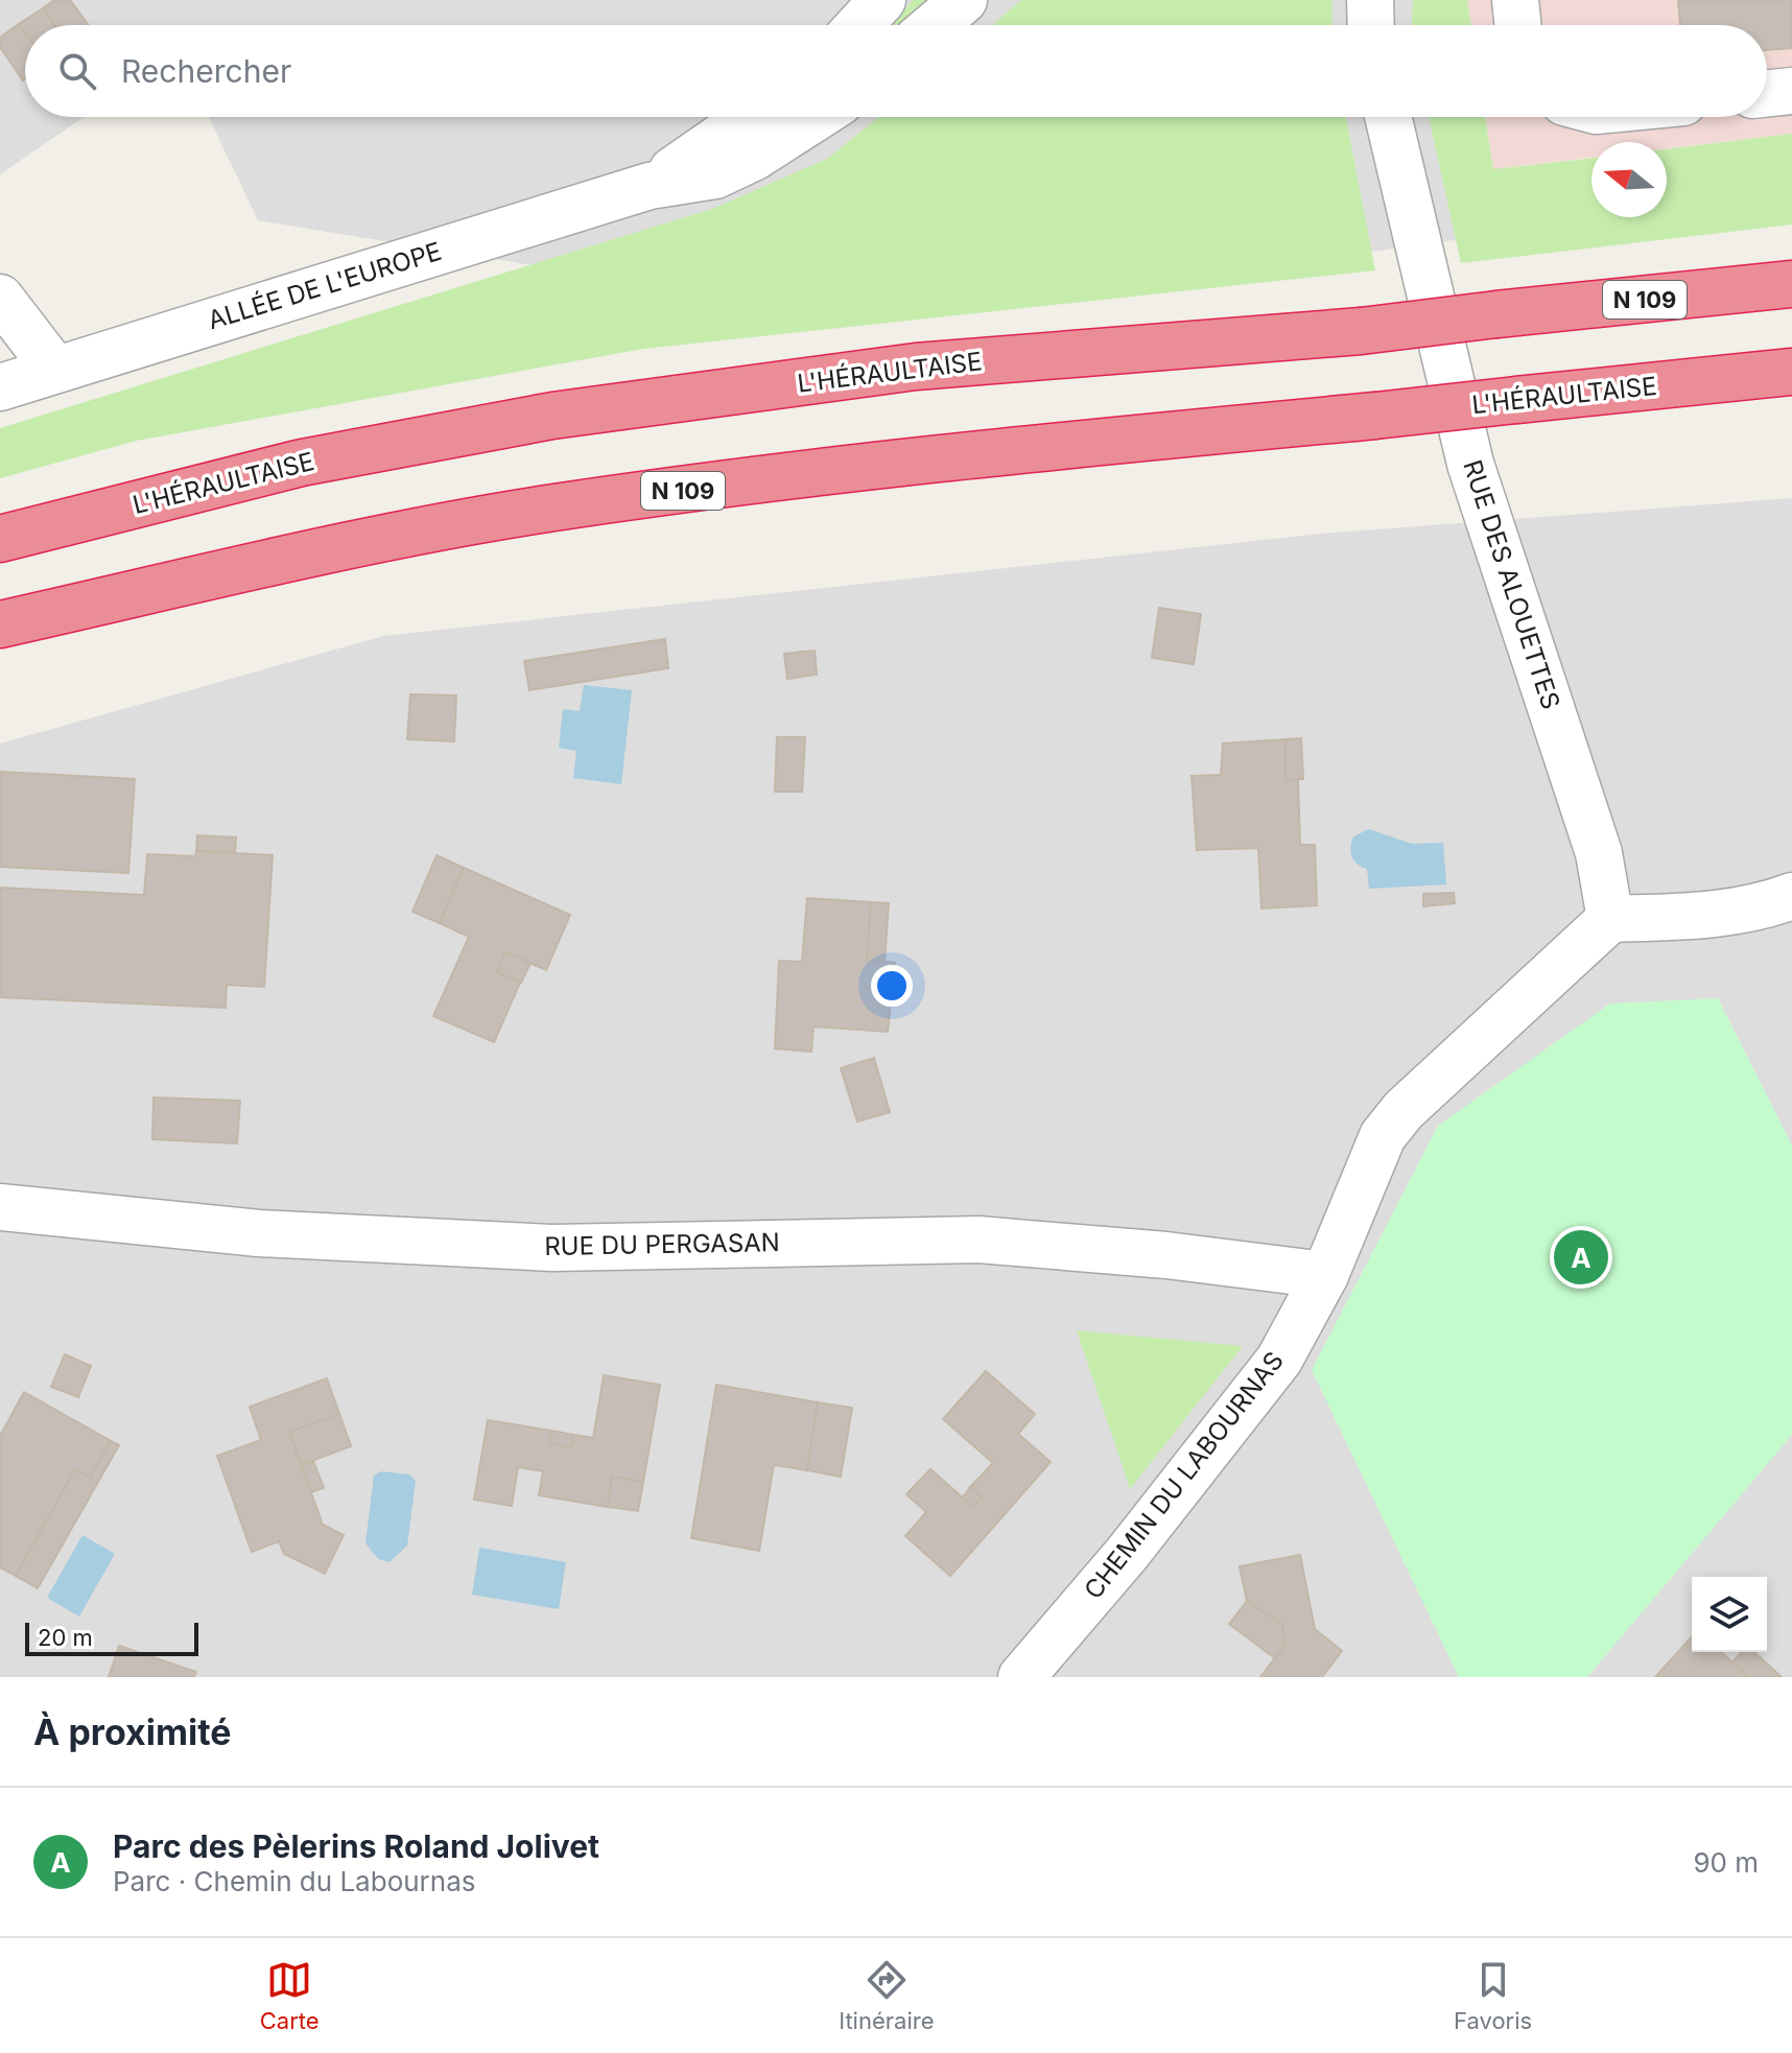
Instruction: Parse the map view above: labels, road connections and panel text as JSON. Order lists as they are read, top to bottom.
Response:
{
  "streets": {
    "highway": ["N 109", "L'HÉRAULTAISE"],
    "street": [
      "ALLÉE DE L'EUROPE",
      "RUE DES ALOUETTES",
      "RUE DU PERGASAN",
      "CHEMIN DU LABOURNAS"
    ]
  },
  "crossings": [
    ["RUE DES ALOUETTES", "CHEMIN DU LABOURNAS"],
    ["RUE DU PERGASAN", "CHEMIN DU LABOURNAS"]
  ],
  "scale_bar": "20 m",
  "north": "left",
  "page": {
    "search": "Rechercher",
    "pins": "A",
    "scale": "20 m",
    "heading": "À proximité",
    "list": [
      {
        "mark": "A",
        "name": "Parc des Pèlerins Roland Jolivet",
        "note": "Parc · Chemin du Labournas",
        "value": "90 m"
      }
    ],
    "nav": ["Carte", "Itinéraire", "Favoris"]
  }
}
